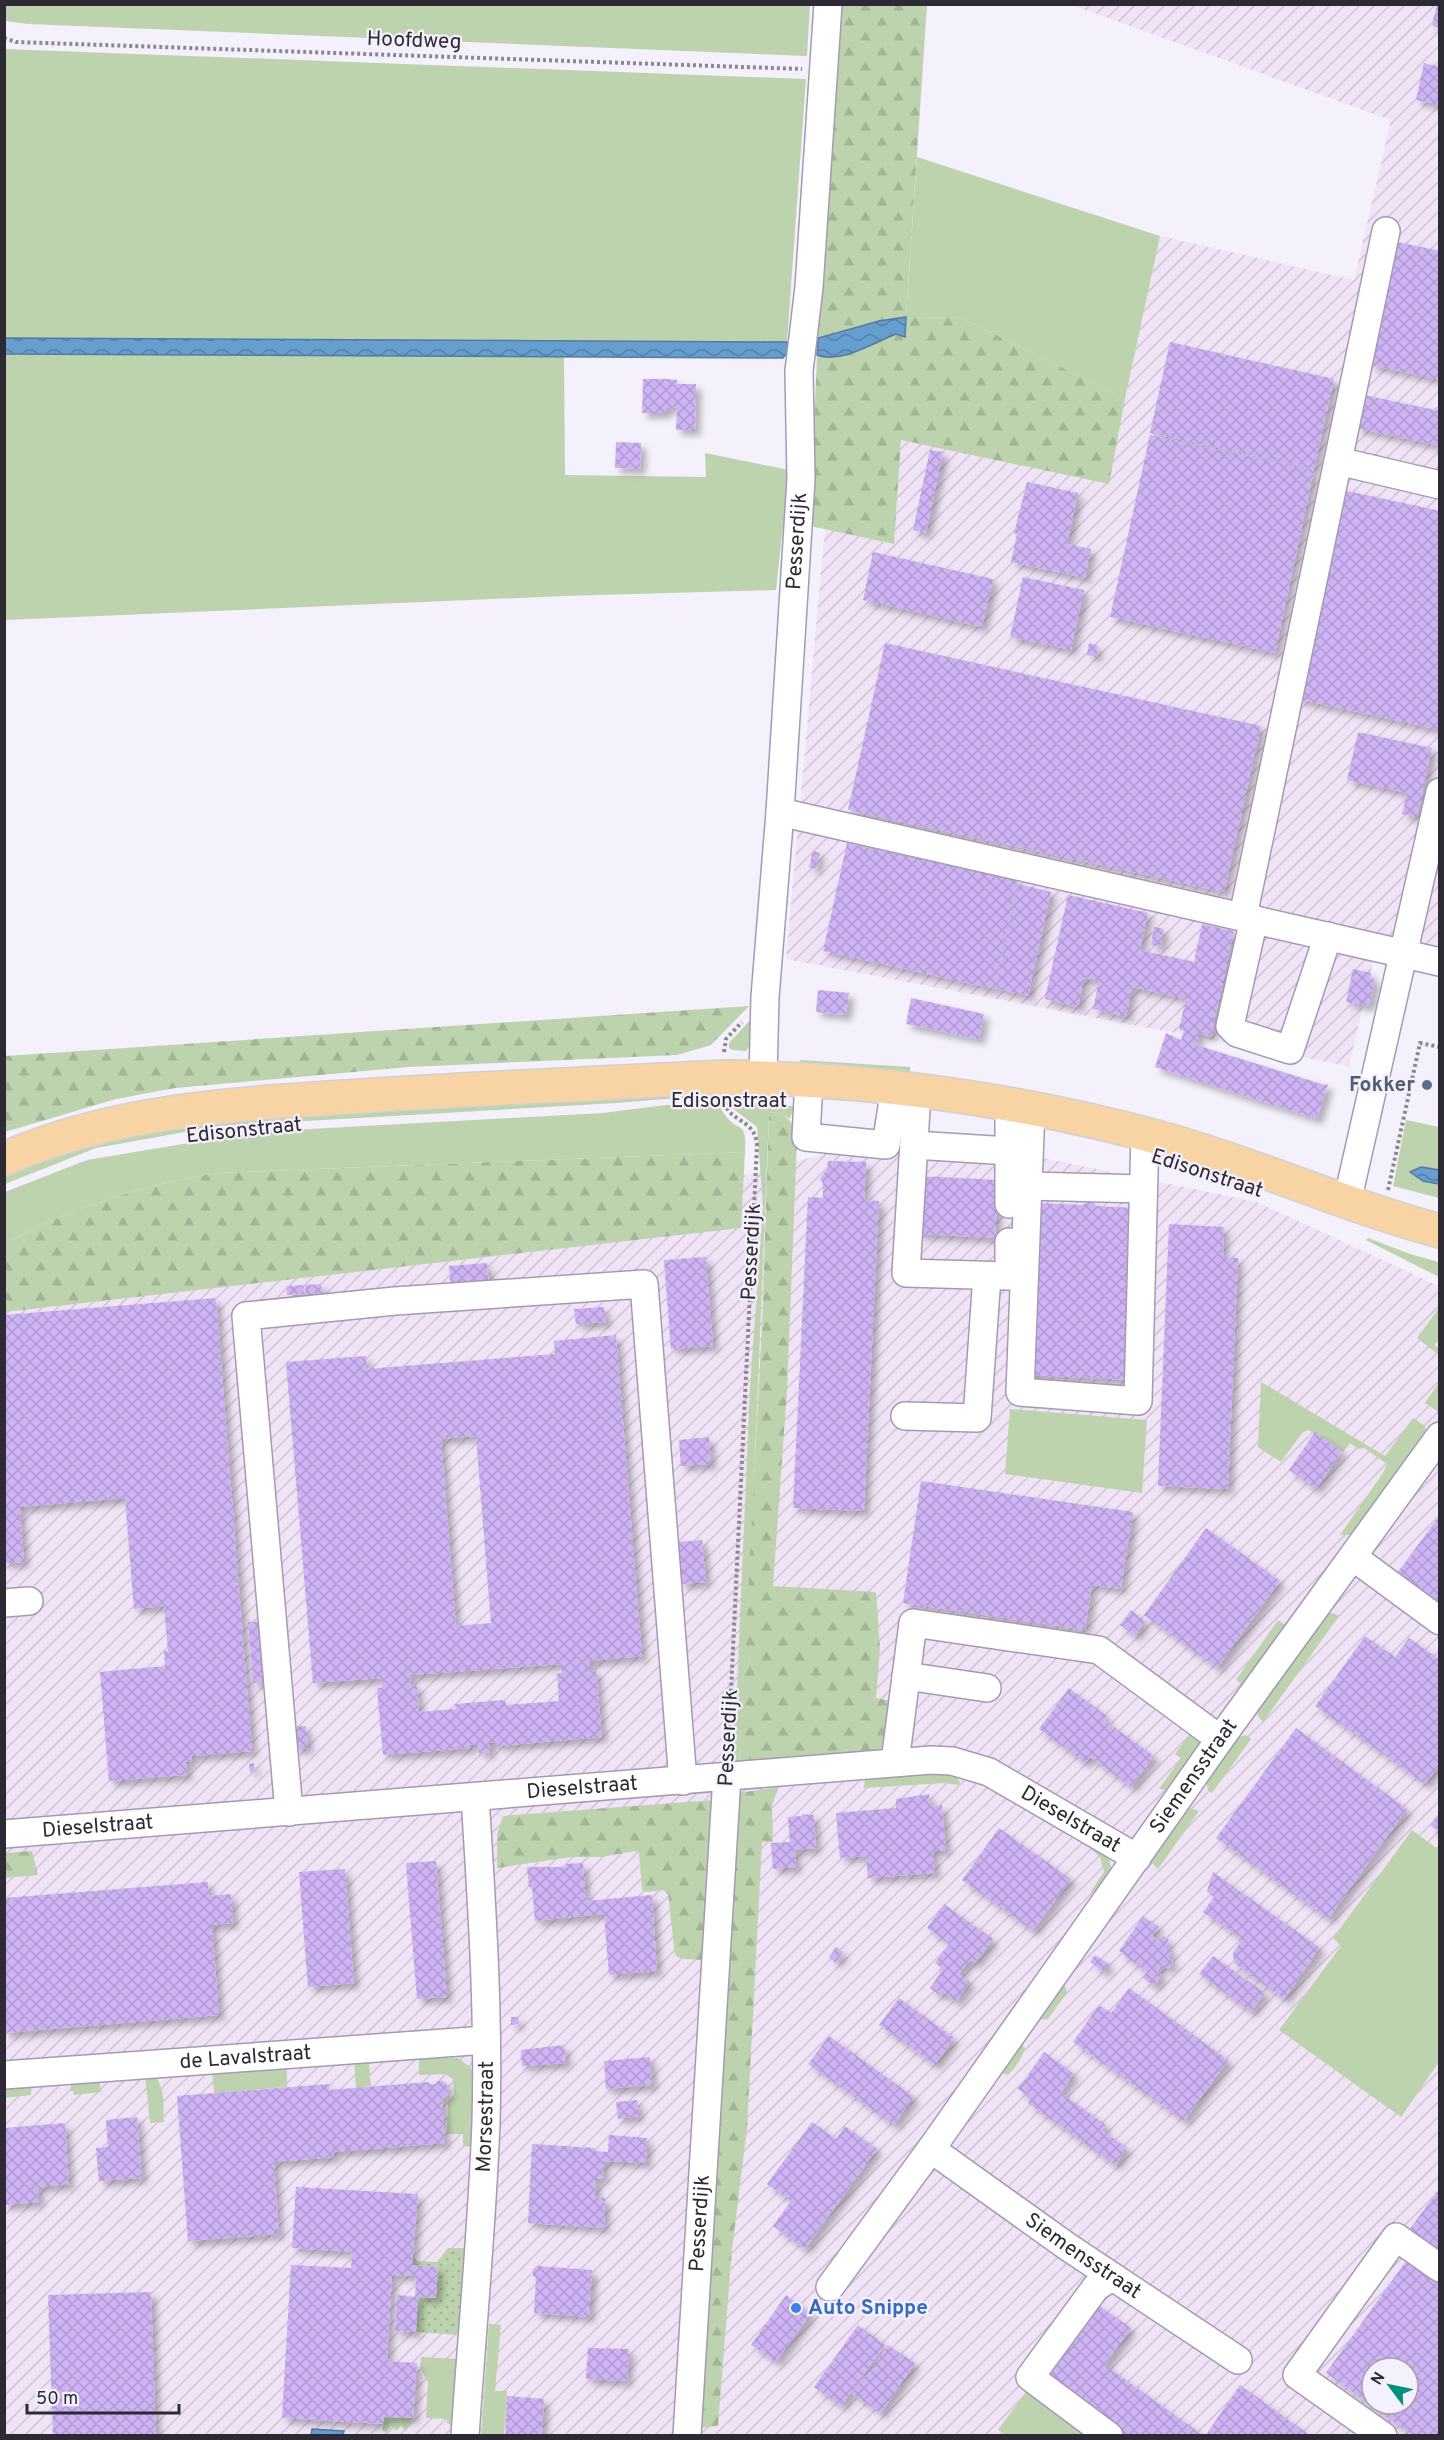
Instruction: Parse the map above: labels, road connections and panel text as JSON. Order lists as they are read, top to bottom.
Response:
{
  "streets": {
    "main road": ["Edisonstraat"],
    "street": [
      "Pesserdijk",
      "Siemensstraat",
      "Dieselstraat",
      "de Lavalstraat",
      "Morsestraat"
    ],
    "path": ["Hoofdweg"]
  },
  "crossings": [
    ["Hoofdweg", "Pesserdijk"],
    ["Pesserdijk", "Edisonstraat"],
    ["Pesserdijk", "Dieselstraat"],
    ["Siemensstraat", "Dieselstraat"],
    ["Dieselstraat", "Morsestraat"],
    ["de Lavalstraat", "Morsestraat"]
  ],
  "places": ["Fokker", "Auto Snippe"],
  "scale_bar": "50 m",
  "north": "top left"
}
